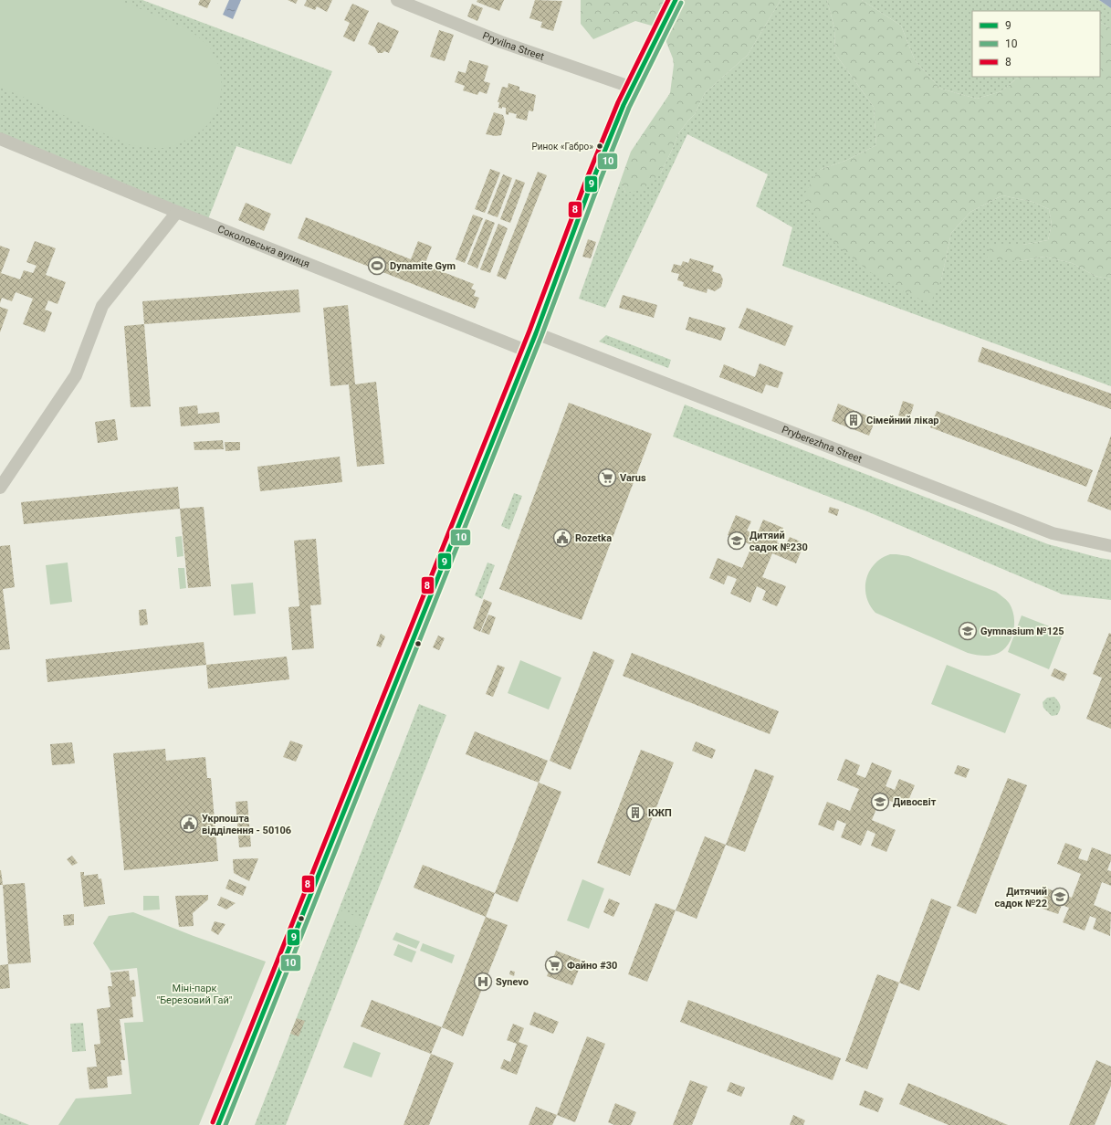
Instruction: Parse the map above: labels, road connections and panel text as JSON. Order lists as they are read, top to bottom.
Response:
{
  "streets": {
    "street": ["Pryvilna Street", "Соколовська вулиця", "Pryberezhna Street"]
  },
  "parks": ["Міні-парк \"Березовий Гай\""],
  "places": {
    "other": ["Ринок «Габро»"],
    "sports": ["Dynamite Gym"],
    "building": ["Сімейний лікар", "КЖП"],
    "supermarket": ["Varus", "Файно #30"],
    "public building": ["Rozetka", "Укрпошта відділення - 50106"],
    "school or university": [
      "Дитяий садок №230",
      "Gymnasium №125",
      "Дивосвіт",
      "Дитячий садок №22"
    ],
    "hospital": ["Synevo"]
  },
  "lines": ["transit line 9", "transit line 8", "transit line 10"],
  "legend": ["9", "10", "8"]
}
